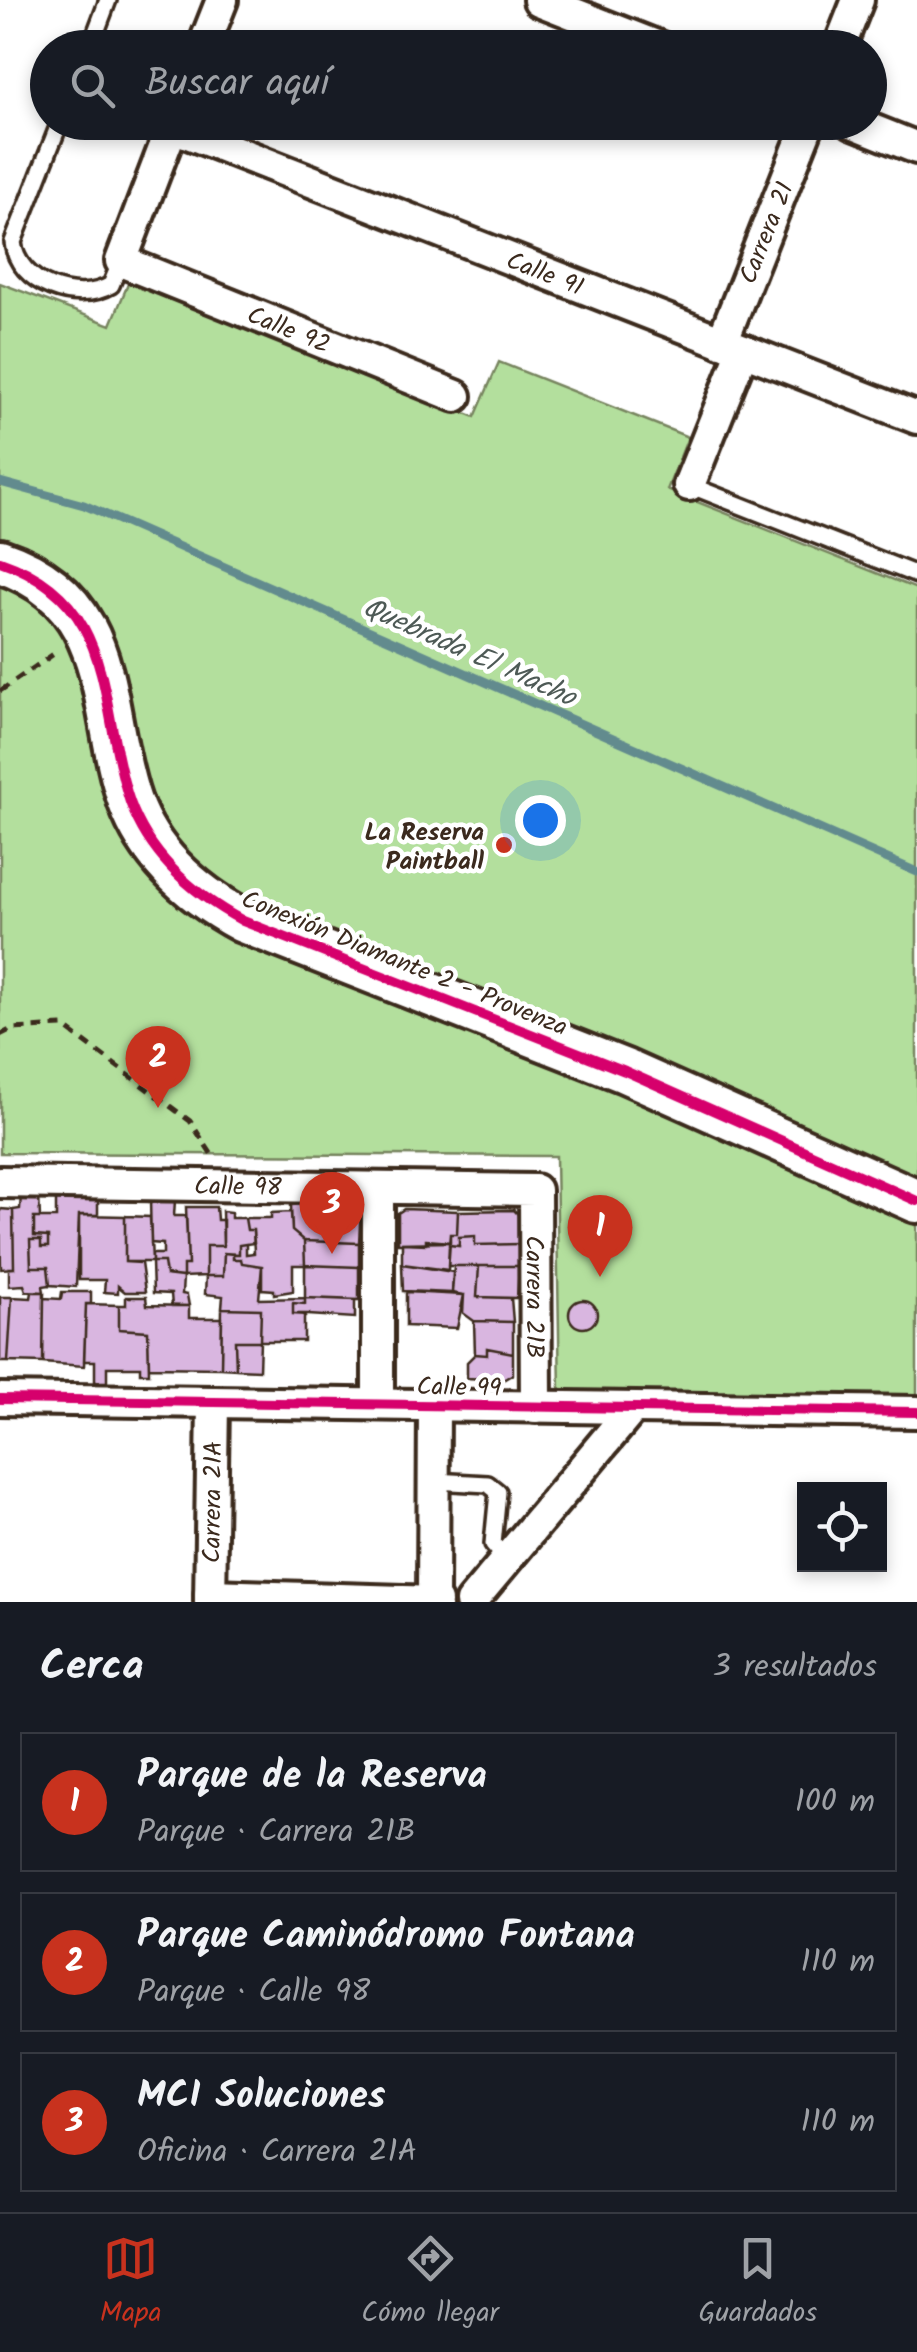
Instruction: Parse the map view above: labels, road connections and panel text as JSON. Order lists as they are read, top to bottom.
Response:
{
  "streets": {
    "street": [
      "Carrera 21",
      "Calle 91",
      "Calle 92",
      "Conexión Diamante 2 - Provenza",
      "Calle 98",
      "Carrera 21B",
      "Calle 99",
      "Carrera 21A"
    ]
  },
  "crossings": [
    ["Carrera 21", "Calle 91"],
    ["Calle 98", "Carrera 21B"],
    ["Carrera 21B", "Calle 99"],
    ["Calle 99", "Carrera 21A"]
  ],
  "water": ["Quebrada El Macho"],
  "places": ["La Reserva Paintball"],
  "page": {
    "search": "Buscar aquí",
    "pins": ["2", "3", "1"],
    "heading": ["Cerca", "3 resultados"],
    "list": [
      {
        "mark": "1",
        "name": "Parque de la Reserva",
        "note": "Parque · Carrera 21B",
        "value": "100 m"
      },
      {
        "mark": "2",
        "name": "Parque Caminódromo Fontana",
        "note": "Parque · Calle 98",
        "value": "110 m"
      },
      {
        "mark": "3",
        "name": "MCI Soluciones",
        "note": "Oficina · Carrera 21A",
        "value": "110 m"
      }
    ],
    "nav": ["Mapa", "Cómo llegar", "Guardados"]
  }
}
